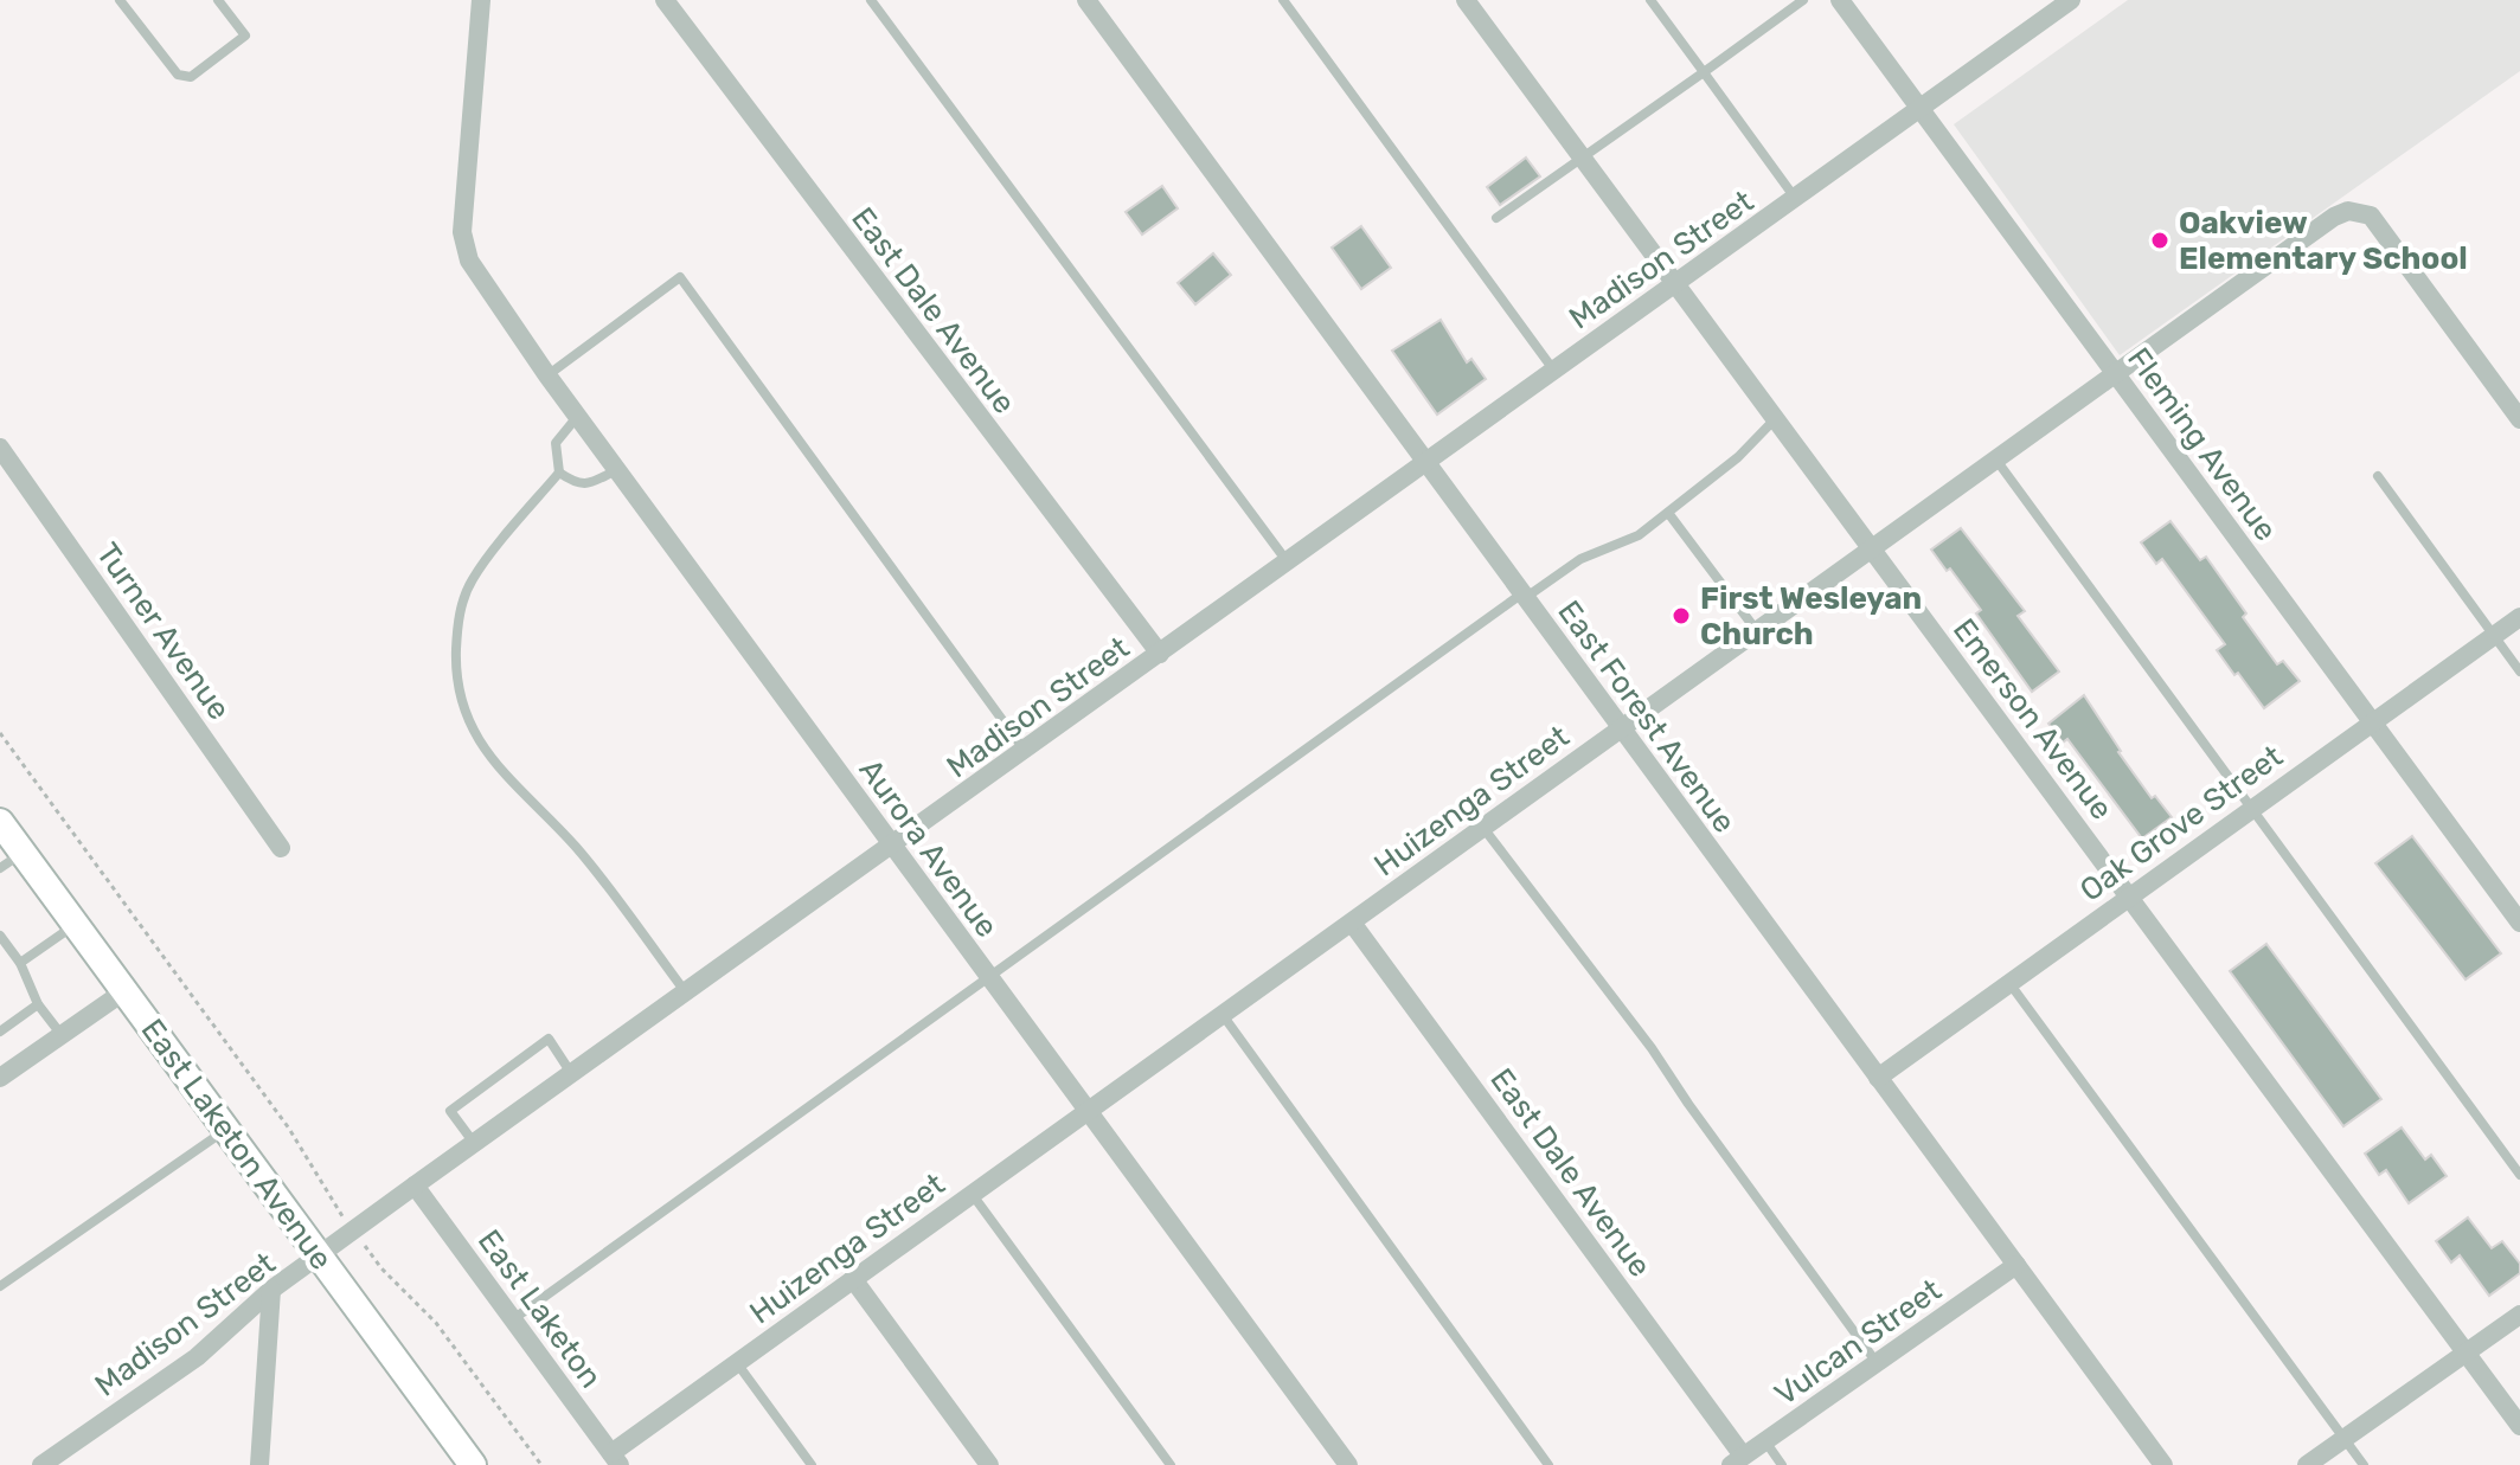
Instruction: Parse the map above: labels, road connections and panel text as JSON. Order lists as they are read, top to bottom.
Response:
{
  "streets": {
    "main road": ["East Laketon Avenue"],
    "street": [
      "Madison Street",
      "East Dale Avenue",
      "Fleming Avenue",
      "Turner Avenue",
      "East Forest Avenue",
      "Emerson Avenue",
      "Huizenga Street",
      "Oak Grove Street",
      "Aurora Avenue",
      "East Laketon",
      "Vulcan Street"
    ]
  },
  "crossings": [
    ["Madison Street", "East Dale Avenue"],
    ["Madison Street", "Fleming Avenue"],
    ["Madison Street", "East Forest Avenue"],
    ["Madison Street", "Emerson Avenue"],
    ["Madison Street", "Aurora Avenue"],
    ["Madison Street", "East Laketon Avenue"],
    ["Madison Street", "East Laketon"],
    ["East Dale Avenue", "Huizenga Street"],
    ["East Dale Avenue", "Vulcan Street"],
    ["Fleming Avenue", "Huizenga Street"],
    ["Fleming Avenue", "Oak Grove Street"],
    ["East Forest Avenue", "Huizenga Street"],
    ["East Forest Avenue", "Oak Grove Street"],
    ["East Forest Avenue", "Vulcan Street"],
    ["Emerson Avenue", "Huizenga Street"],
    ["Emerson Avenue", "Oak Grove Street"],
    ["Huizenga Street", "Aurora Avenue"],
    ["Huizenga Street", "East Laketon"]
  ],
  "places": ["Oakview Elementary School", "First Wesleyan Church"]
}
